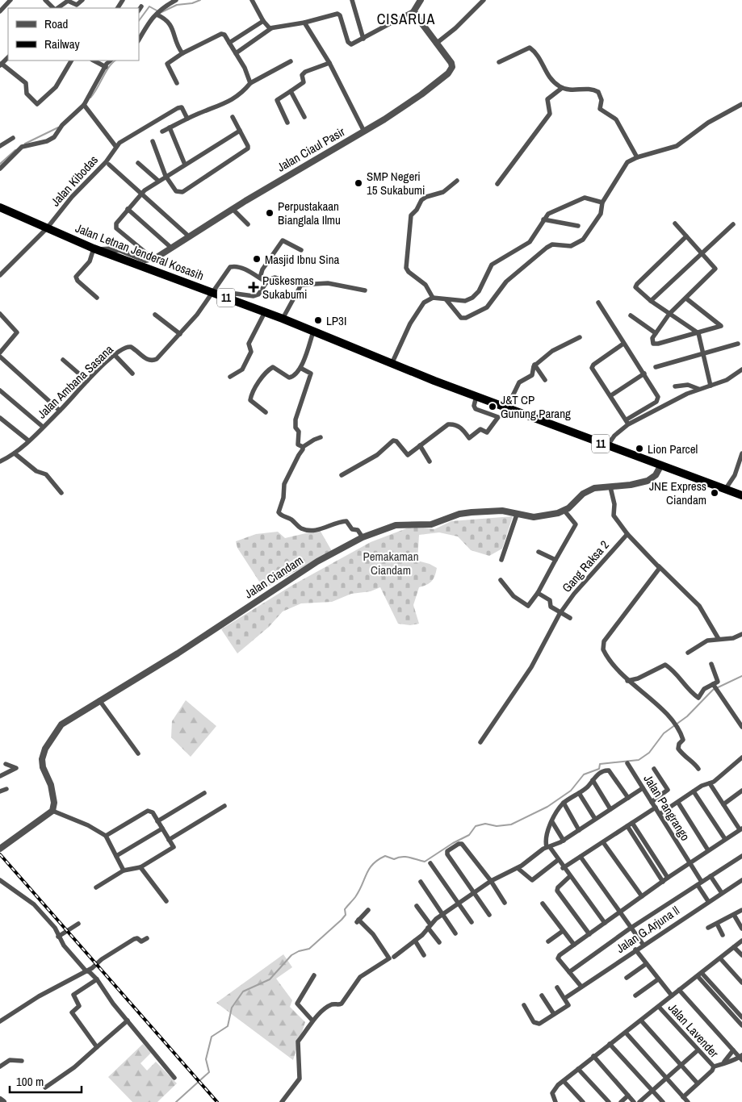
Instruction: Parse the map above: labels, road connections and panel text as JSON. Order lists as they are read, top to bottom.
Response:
{
  "streets": {
    "highway": ["Jalan Letnan Jenderal Kosasih", "11"],
    "street": [
      "Jalan Ciaul Pasir",
      "Jalan Kibodas",
      "Jalan Ambana Sasana",
      "Gang Raksa 2",
      "Jalan Ciandam",
      "Jalan Pangrango",
      "Jalan G.Arjuna ll",
      "Jalan Lavender"
    ]
  },
  "crossings": [
    ["Jalan Kibodas", "Jalan Letnan Jenderal Kosasih"],
    ["Jalan Letnan Jenderal Kosasih", "Jalan Ambana Sasana"],
    ["Jalan Letnan Jenderal Kosasih", "Jalan Ciandam"],
    ["Jalan Pangrango", "Jalan G.Arjuna ll"]
  ],
  "districts": ["CISARUA"],
  "parks": ["Pemakaman Ciandam"],
  "places": {
    "other": [
      "SMP Negeri 15 Sukabumi",
      "Perpustakaan Bianglala Ilmu",
      "Masjid Ibnu Sina",
      "LP3I",
      "J&T CP Gunung Parang",
      "Lion Parcel",
      "JNE Express Ciandam"
    ],
    "health": ["Puskesmas Sukabumi"]
  },
  "legend": ["Road", "Railway"],
  "scale_bar": "100 m"
}
